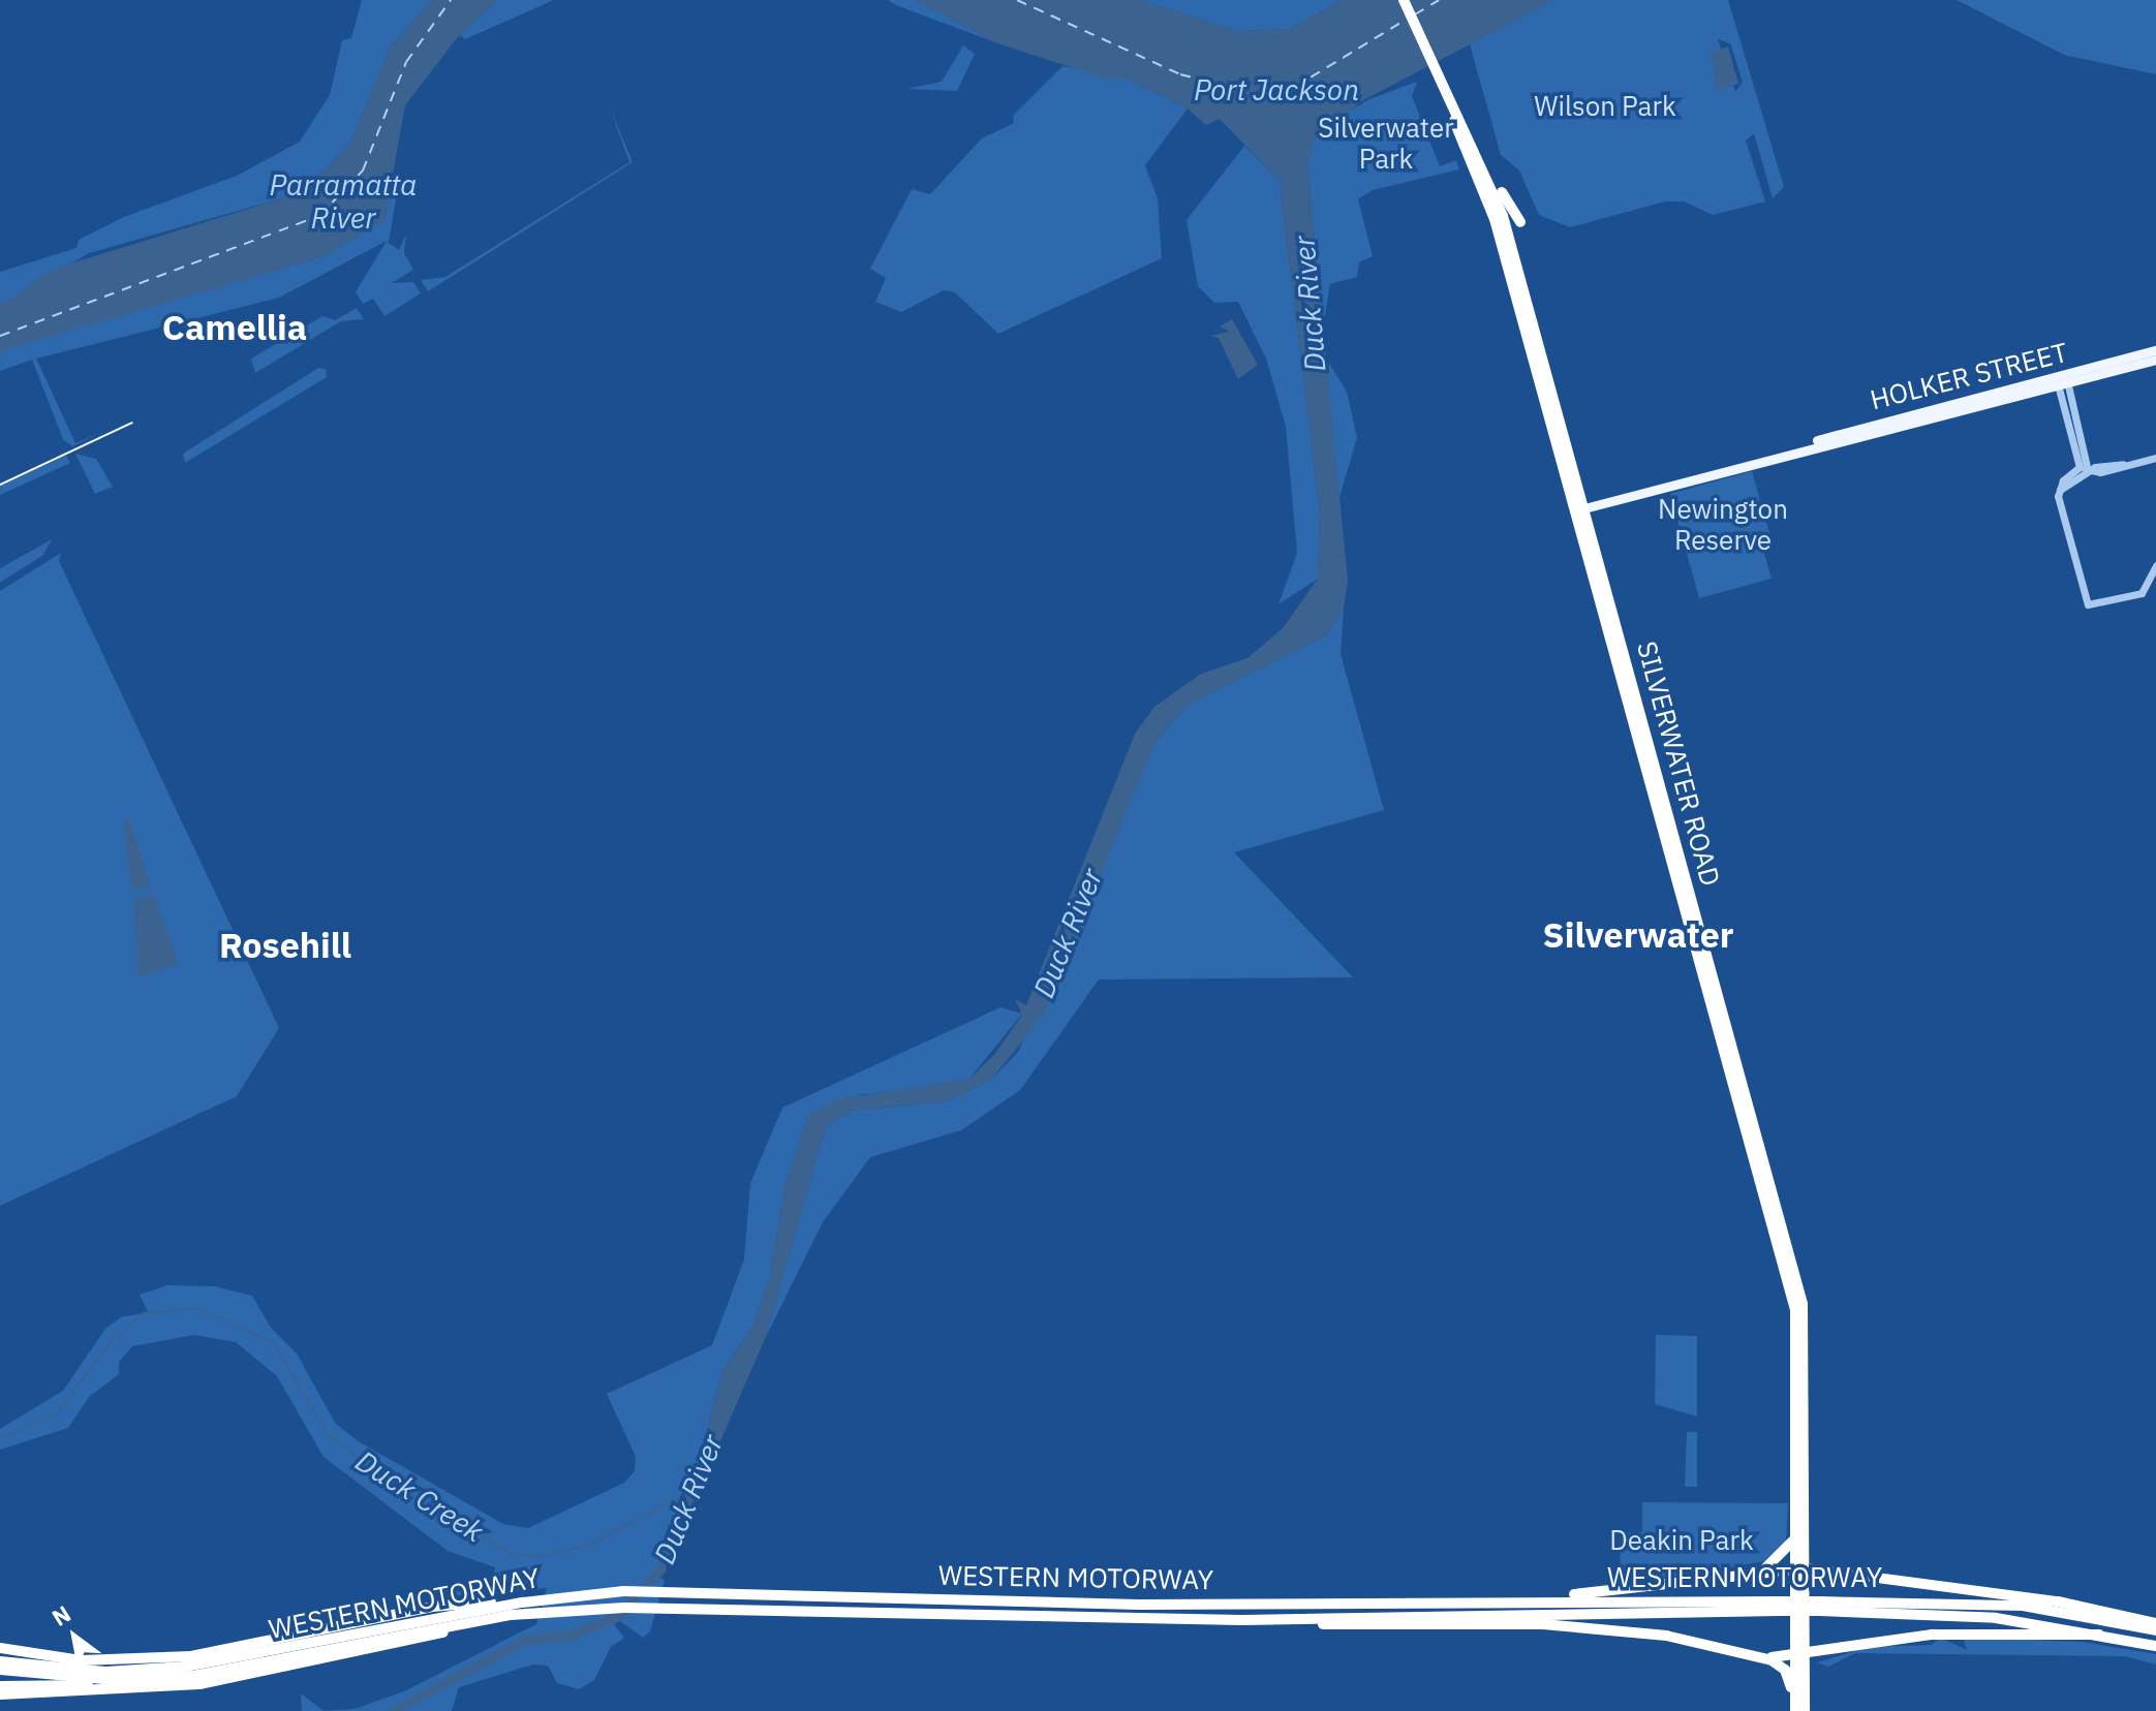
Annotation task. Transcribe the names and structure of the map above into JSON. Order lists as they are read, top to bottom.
{
  "streets": {
    "highway": ["SILVERWATER ROAD", "WESTERN MOTORWAY"],
    "main road": ["HOLKER STREET"]
  },
  "crossings": [
    ["HOLKER STREET", "SILVERWATER ROAD"]
  ],
  "districts": ["Camellia", "Silverwater", "Rosehill"],
  "water": [
    "Port Jackson",
    "Parramatta River",
    "Duck River",
    "Duck Creek"
  ],
  "parks": [
    "Wilson Park",
    "Silverwater Park",
    "Newington Reserve",
    "Deakin Park"
  ],
  "north": "top left"
}
